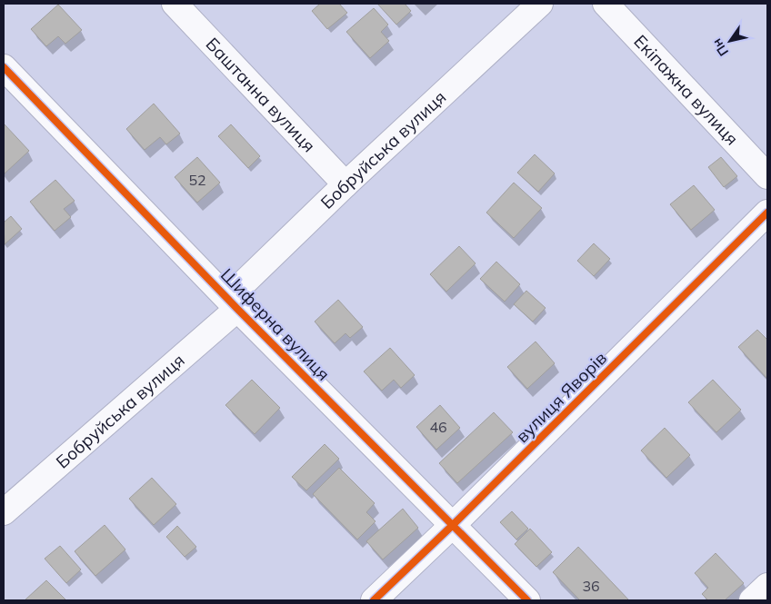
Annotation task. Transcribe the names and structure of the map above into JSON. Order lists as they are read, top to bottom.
{
  "streets": {
    "street": [
      "Екіпажна вулиця",
      "Баштанна вулиця",
      "Бобруйська вулиця",
      "Шиферна вулиця",
      "вулиця Яворів"
    ]
  },
  "crossings": [
    ["Баштанна вулиця", "Бобруйська вулиця"],
    ["Бобруйська вулиця", "Шиферна вулиця"],
    ["Шиферна вулиця", "вулиця Яворів"]
  ],
  "house_numbers": ["52", "46", "36"],
  "north": "bottom left"
}
